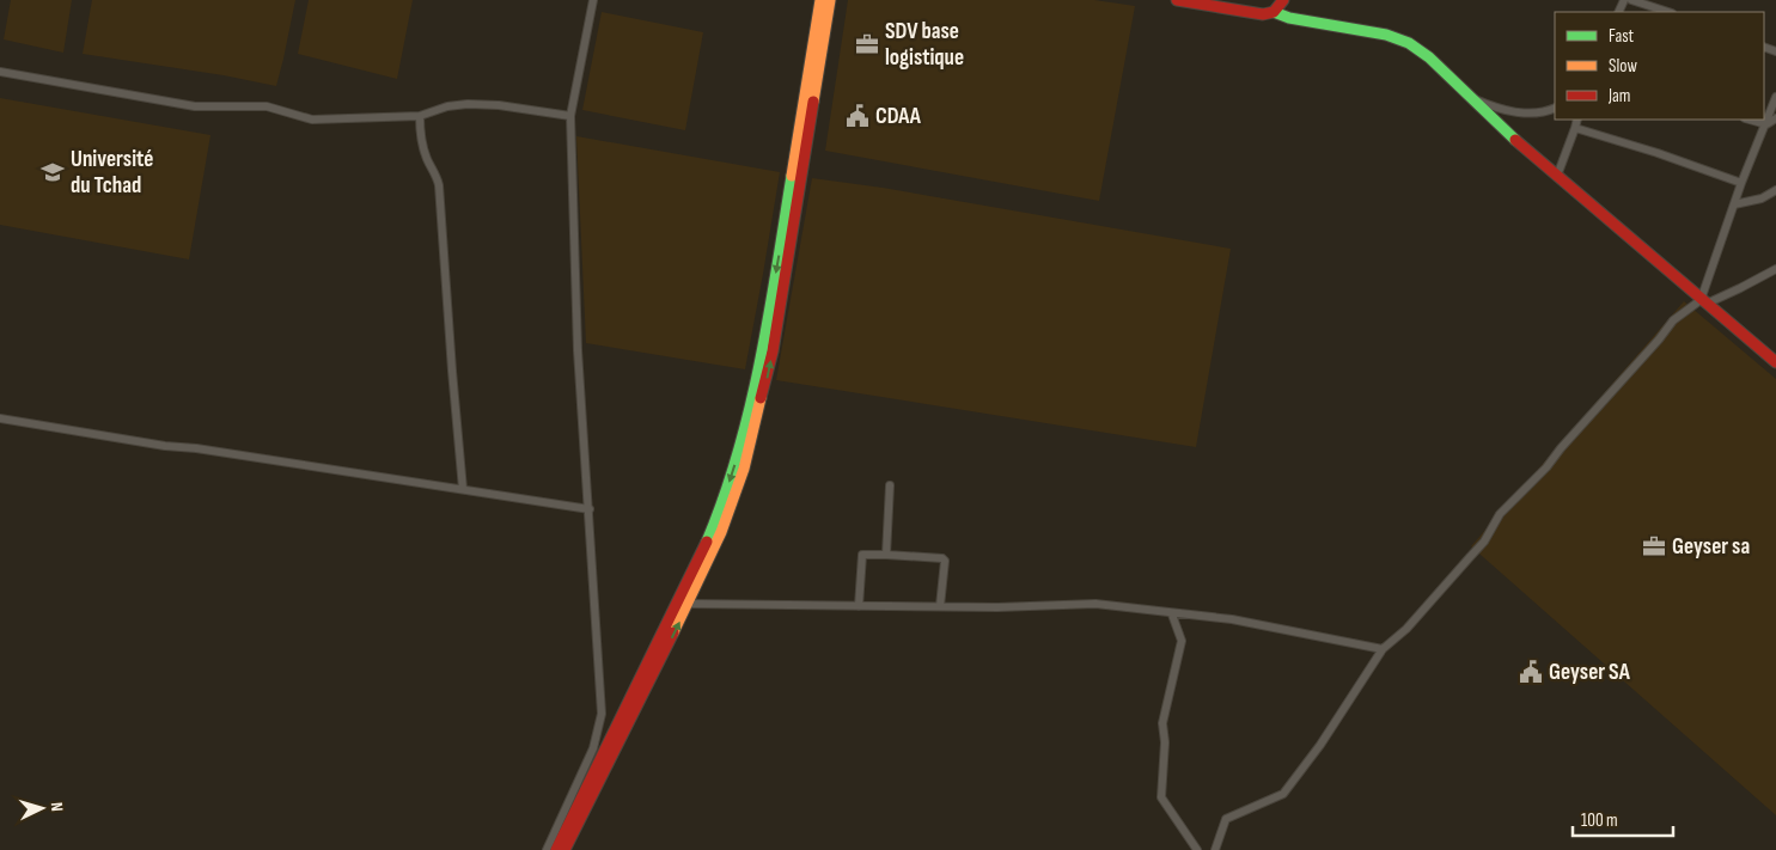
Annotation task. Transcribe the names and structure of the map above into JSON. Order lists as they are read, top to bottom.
{
  "places": {
    "office": ["SDV base logistique", "Geyser sa"],
    "public building": ["CDAA", "Geyser SA"],
    "school or university": ["Université du Tchad"]
  },
  "legend": ["Fast", "Slow", "Jam"],
  "scale_bar": "100 m",
  "north": "right"
}
